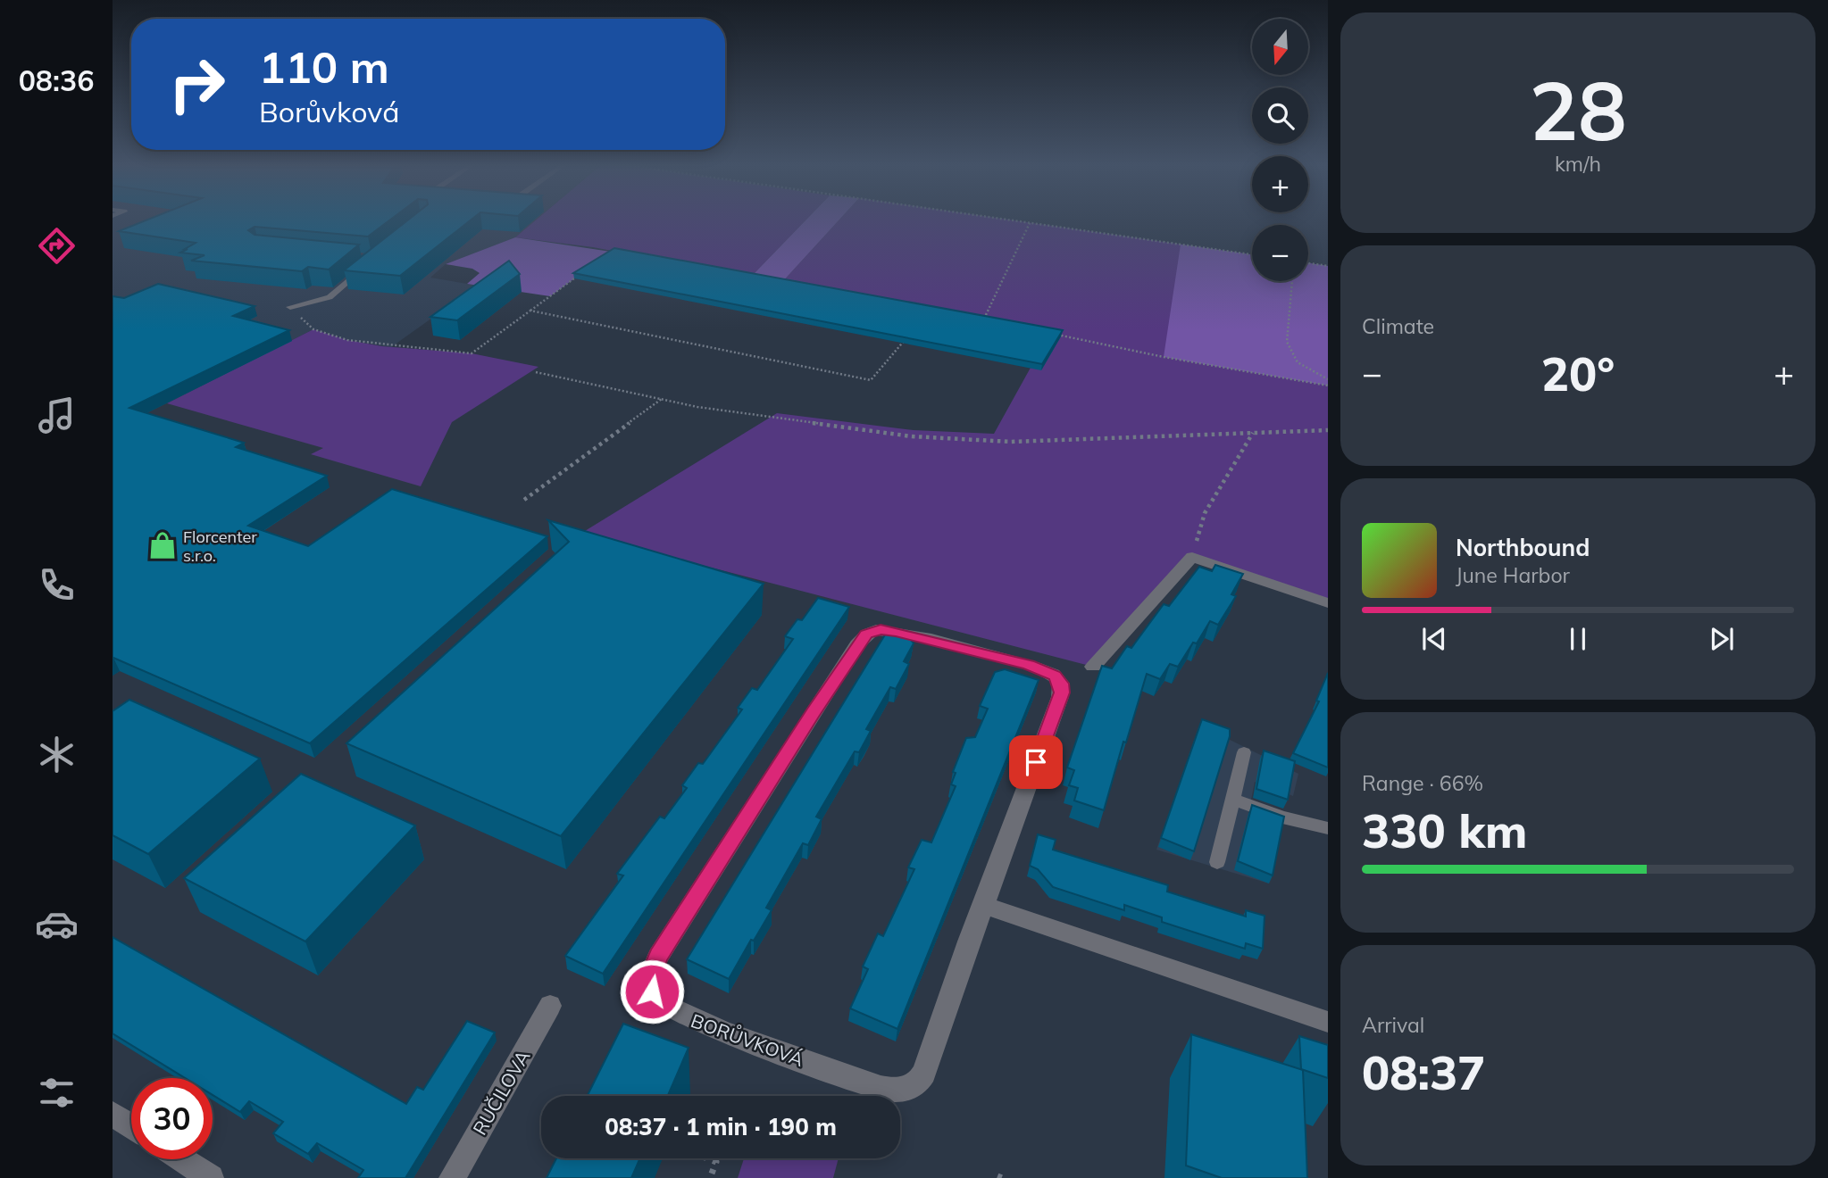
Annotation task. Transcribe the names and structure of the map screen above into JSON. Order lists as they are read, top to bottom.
{
  "streets": {
    "street": ["BORŮVKOVÁ", "RUČILOVA"]
  },
  "places": {
    "shop": ["Florcenter s.r.o."]
  },
  "north": "bottom",
  "page": {
    "tabs": "08:36",
    "tile": [
      ["28", "km/h"],
      "Climate",
      ["Range · 66%", "330 km"],
      ["Arrival", "08:37"]
    ],
    "map_buttons": ["+", "−"],
    "turn": ["110 m", "Borůvková"],
    "heat": ["−", "20°", "+"],
    "song": ["Northbound", "June Harbor"],
    "limit": "30",
    "trip": "08:37 · 1 min · 190 m"
  }
}
